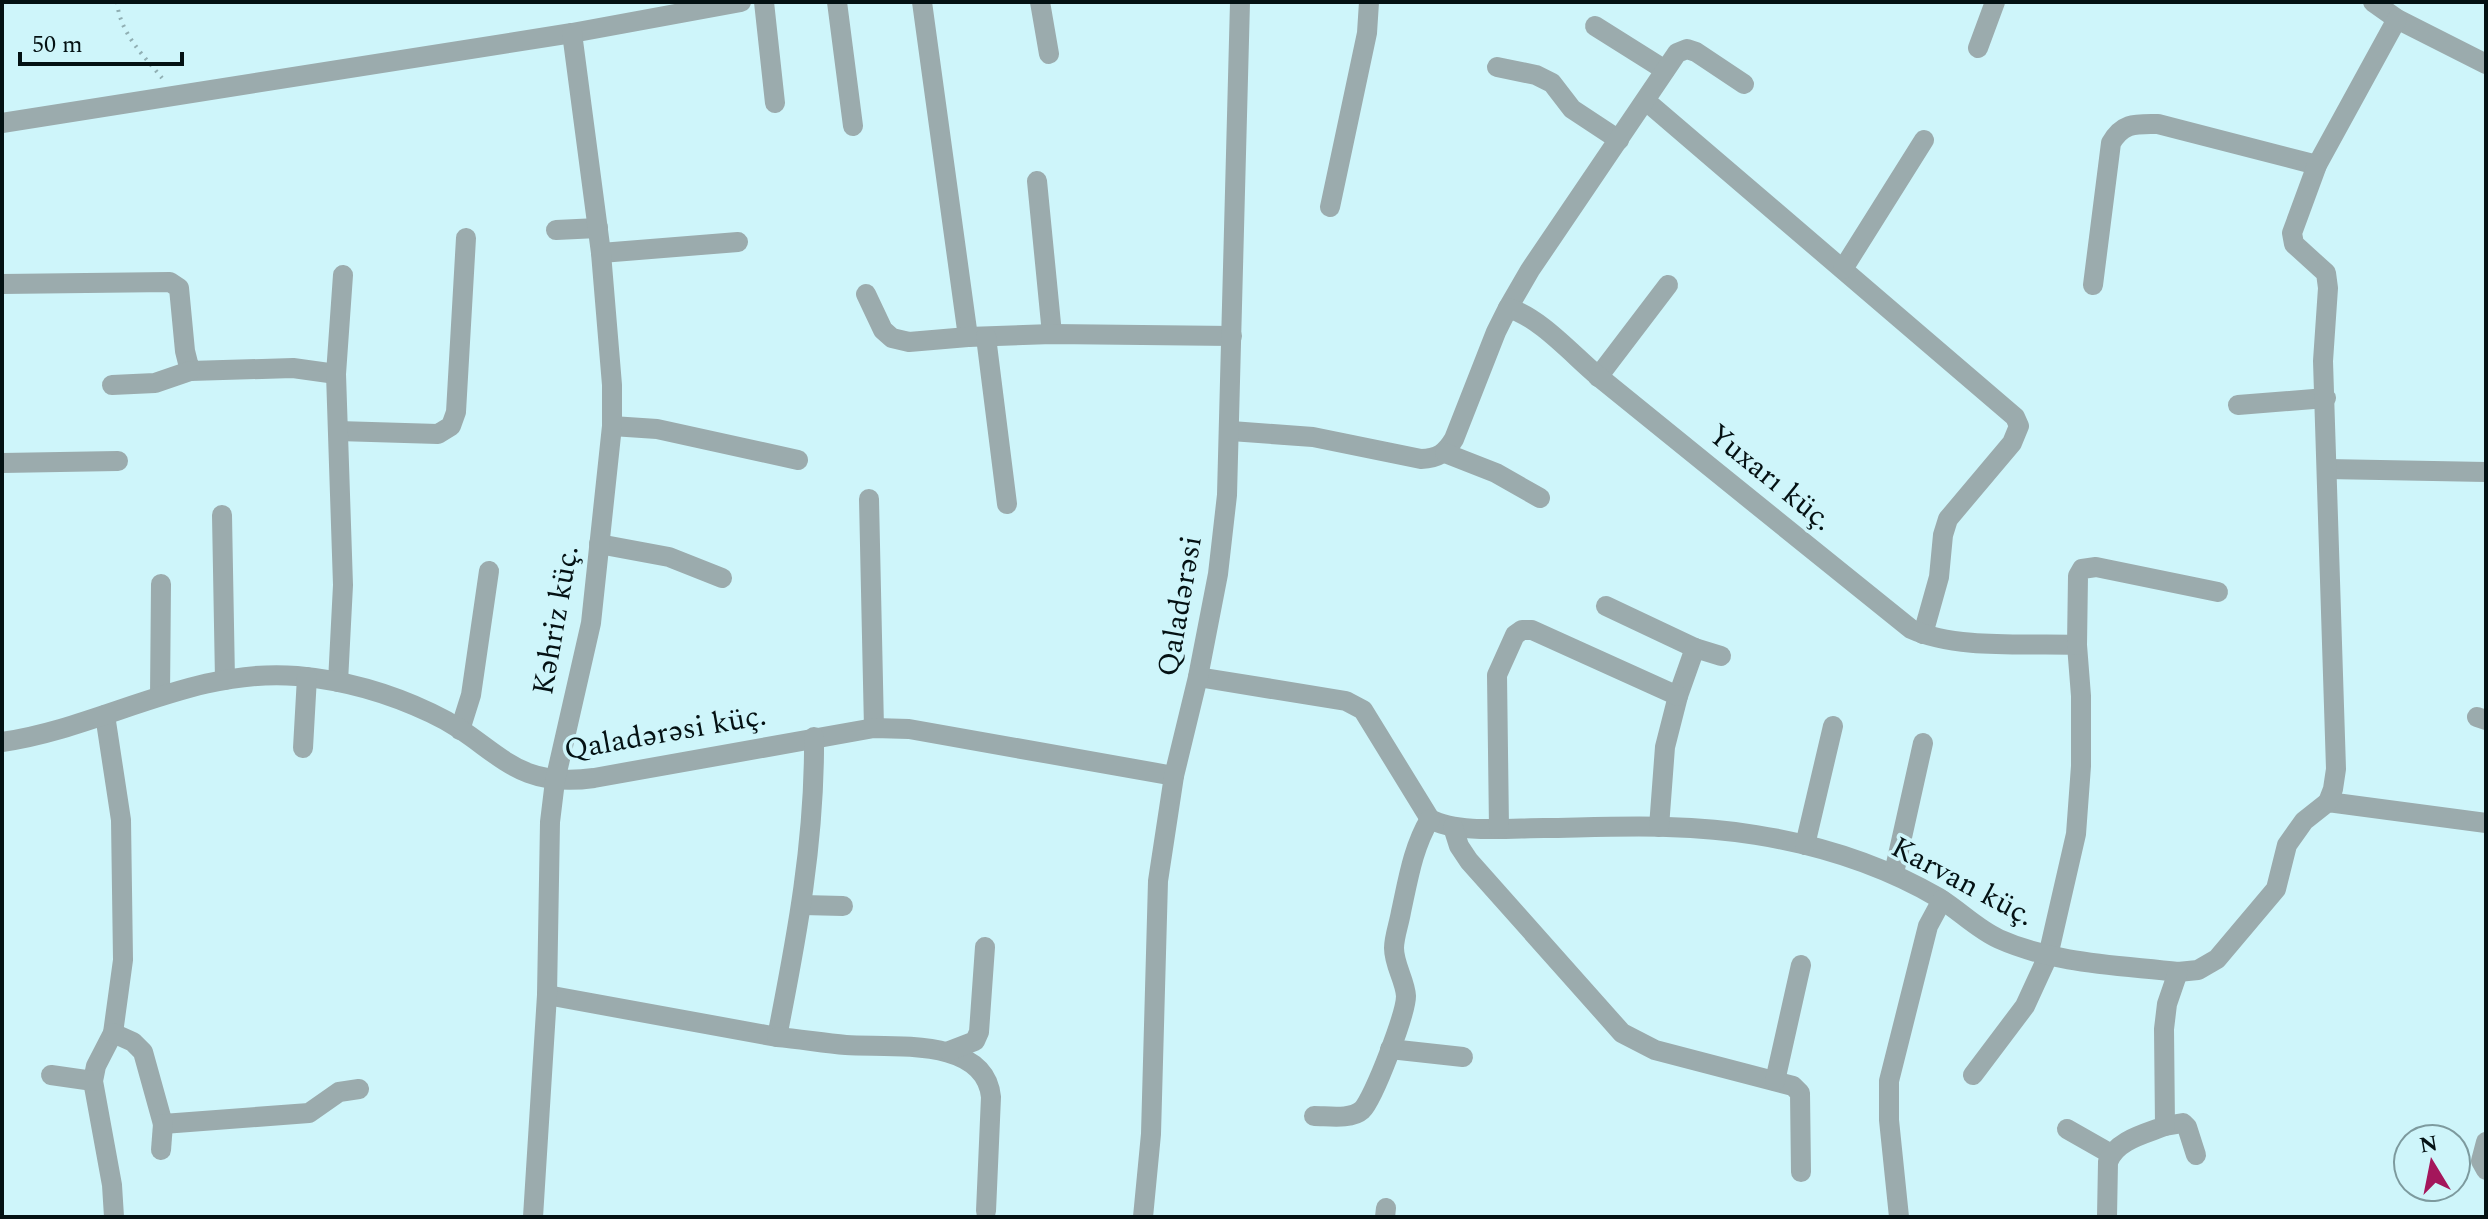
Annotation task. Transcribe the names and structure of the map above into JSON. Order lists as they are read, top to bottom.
{
  "streets": {
    "street": [
      "Yuxarı küç.",
      "Qaladərəsi",
      "Kəhriz küç.",
      "Qaladərəsi küç.",
      "Karvan küç."
    ]
  },
  "crossings": [
    ["Qaladərəsi", "Qaladərəsi küç."],
    ["Kəhriz küç.", "Qaladərəsi küç."]
  ],
  "scale_bar": "50 m",
  "north": "top"
}
